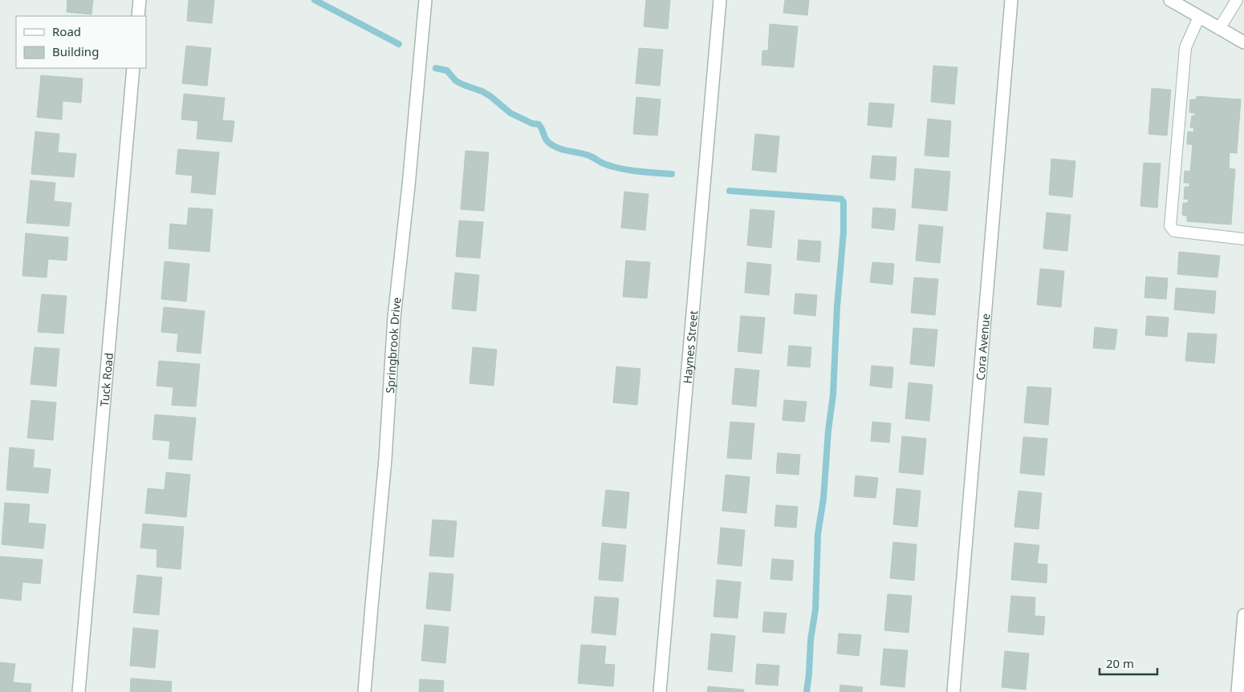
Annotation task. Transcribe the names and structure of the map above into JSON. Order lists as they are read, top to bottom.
{
  "streets": {
    "street": [
      "Springbrook Drive",
      "Haynes Street",
      "Cora Avenue",
      "Tuck Road"
    ]
  },
  "legend": ["Road", "Building"],
  "scale_bar": "20 m"
}
